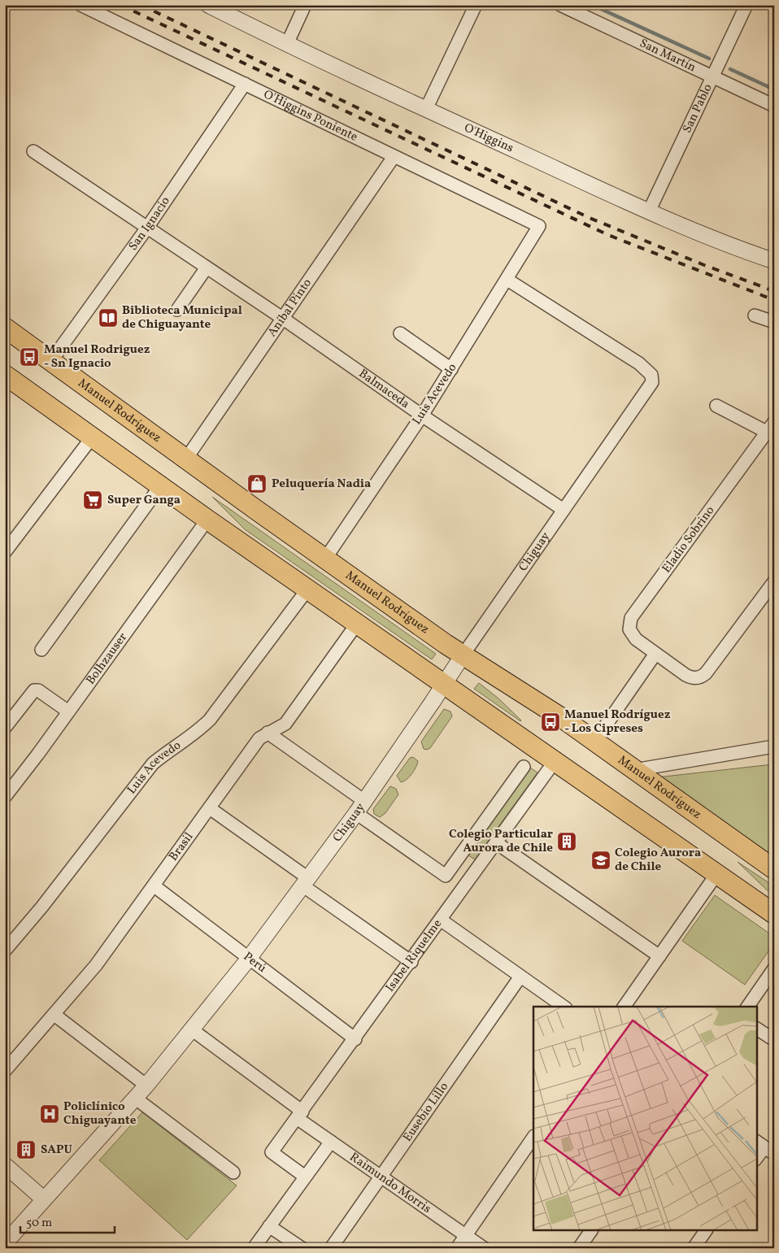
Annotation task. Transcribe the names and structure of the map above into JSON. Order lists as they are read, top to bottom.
{
  "streets": {
    "main road": ["Manuel Rodríguez"],
    "street": [
      "San Martín",
      "San Pablo",
      "O'Higgins Poniente",
      "O'Higgins",
      "San Ignacio",
      "Aníbal Pinto",
      "Balmaceda",
      "Luis Acevedo",
      "Eladio Sobrino",
      "Chiguay",
      "Bolhzauser",
      "Brasil",
      "Isabel Riquelme",
      "Perú",
      "Eusebio Lillo",
      "Raimundo Morris"
    ]
  },
  "crossings": [
    ["San Martín", "San Pablo"],
    ["San Pablo", "O'Higgins"],
    ["O'Higgins Poniente", "San Ignacio"],
    ["O'Higgins Poniente", "Aníbal Pinto"],
    ["O'Higgins Poniente", "Luis Acevedo"],
    ["San Ignacio", "Balmaceda"],
    ["San Ignacio", "Manuel Rodríguez"],
    ["Aníbal Pinto", "Balmaceda"],
    ["Aníbal Pinto", "Manuel Rodríguez"],
    ["Balmaceda", "Luis Acevedo"],
    ["Balmaceda", "Chiguay"],
    ["Luis Acevedo", "Manuel Rodríguez"],
    ["Luis Acevedo", "Chiguay"],
    ["Manuel Rodríguez", "Chiguay"],
    ["Chiguay", "Perú"],
    ["Chiguay", "Raimundo Morris"],
    ["Brasil", "Perú"],
    ["Isabel Riquelme", "Perú"],
    ["Isabel Riquelme", "Raimundo Morris"],
    ["Eusebio Lillo", "Raimundo Morris"]
  ],
  "places": {
    "library": ["Biblioteca Municipal de Chiguayante"],
    "bus stop": ["Manuel Rodriguez - Sn Ignacio", "Manuel Rodríguez - Los Cipreses"],
    "shop": ["Peluquería Nadia"],
    "supermarket": ["Super Ganga"],
    "building": ["Colegio Particular Aurora de Chile", "SAPU"],
    "school or university": ["Colegio Aurora de Chile"],
    "hospital": ["Policlínico Chiguayante"]
  },
  "scale_bar": "50 m"
}
